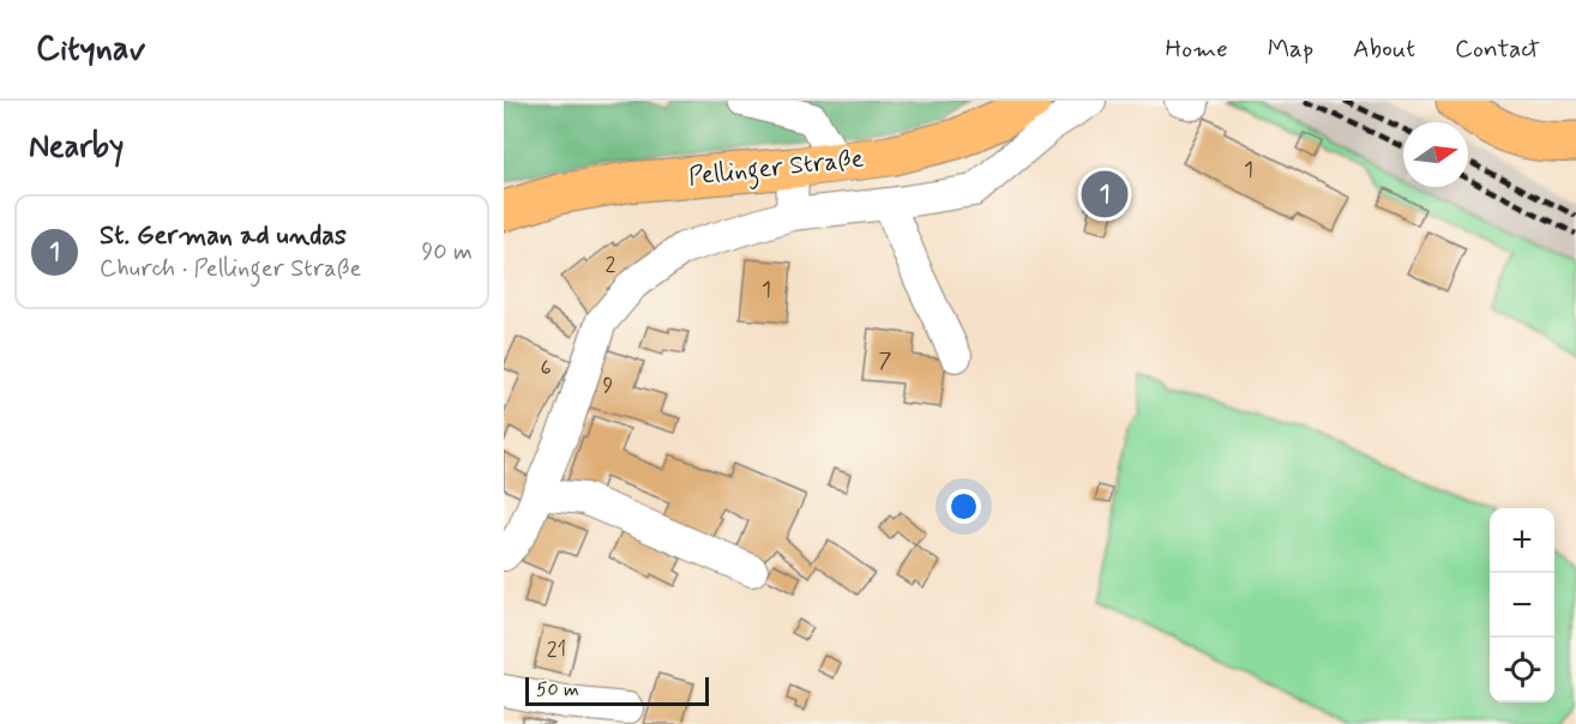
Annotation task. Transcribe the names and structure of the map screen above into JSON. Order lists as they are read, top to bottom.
{
  "streets": {
    "main road": ["Pellinger Straße"]
  },
  "house_numbers": [
    "1",
    "2",
    "1",
    "7",
    "6",
    "9",
    "21"
  ],
  "scale_bar": "50 m",
  "north": "right",
  "page": {
    "header": "Citynav",
    "nav": [
      "Home",
      "Map",
      "About",
      "Contact"
    ],
    "heading": "Nearby",
    "pins": "1",
    "list": [
      {
        "mark": "1",
        "name": "St. German ad undas",
        "note": "Church · Pellinger Straße",
        "value": "90 m"
      }
    ],
    "map_buttons": ["+", "−"],
    "scale": "50 m"
  }
}
